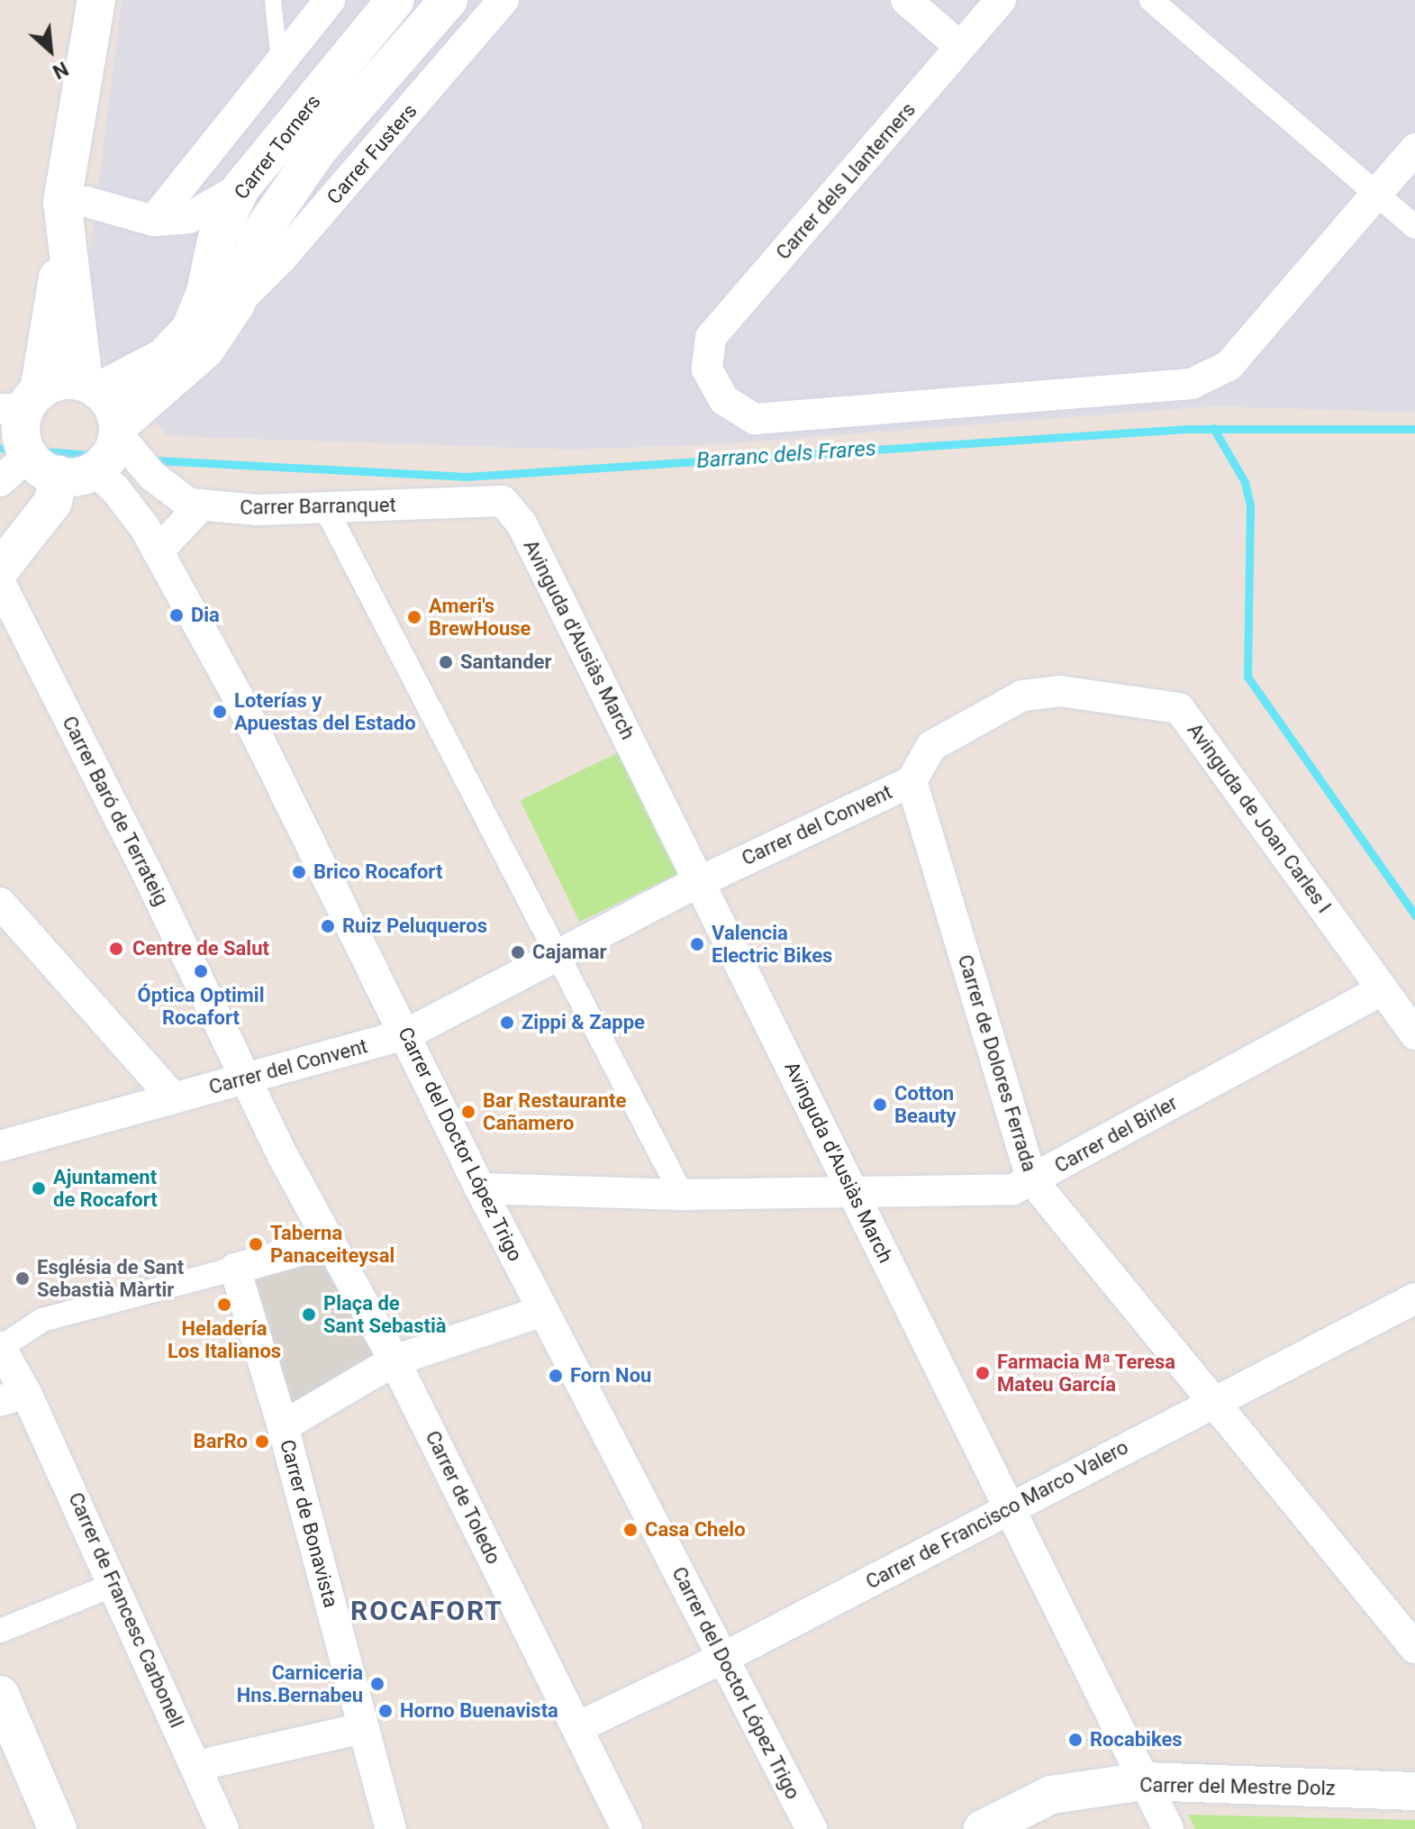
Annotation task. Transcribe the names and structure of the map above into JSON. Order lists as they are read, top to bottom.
{
  "streets": {
    "street": [
      "Carrer Torners",
      "Carrer Fusters",
      "Carrer dels Llanterners",
      "Carrer Barranquet",
      "Avinguda d'Ausiàs March",
      "Carrer Baró de Terrateig",
      "Avinguda de Joan Carles I",
      "Carrer del Convent",
      "Carrer de Dolores Ferrada",
      "Carrer del Birler",
      "Carrer del Doctor López Trigo",
      "Carrer de Toledo",
      "Carrer de Francisco Marco Valero",
      "Carrer de Bonavista",
      "Carrer de Francesc Carbonell",
      "Carrer del Mestre Dolz"
    ]
  },
  "crossings": [
    ["Carrer Torners", "Carrer Fusters"],
    ["Carrer Torners", "Carrer Barranquet"],
    ["Carrer Torners", "Carrer del Doctor López Trigo"],
    ["Carrer Fusters", "Carrer Barranquet"],
    ["Carrer Fusters", "Carrer del Doctor López Trigo"],
    ["Carrer Barranquet", "Avinguda d'Ausiàs March"],
    ["Carrer Barranquet", "Carrer del Doctor López Trigo"],
    ["Avinguda d'Ausiàs March", "Carrer del Convent"],
    ["Avinguda d'Ausiàs March", "Carrer del Birler"],
    ["Avinguda d'Ausiàs March", "Carrer de Francisco Marco Valero"],
    ["Avinguda d'Ausiàs March", "Carrer del Mestre Dolz"],
    ["Carrer Baró de Terrateig", "Carrer del Convent"],
    ["Avinguda de Joan Carles I", "Carrer del Convent"],
    ["Avinguda de Joan Carles I", "Carrer de Dolores Ferrada"],
    ["Avinguda de Joan Carles I", "Carrer del Birler"],
    ["Carrer del Convent", "Carrer de Dolores Ferrada"],
    ["Carrer del Convent", "Carrer del Doctor López Trigo"],
    ["Carrer de Dolores Ferrada", "Carrer del Birler"],
    ["Carrer de Dolores Ferrada", "Carrer de Francisco Marco Valero"],
    ["Carrer del Birler", "Carrer del Doctor López Trigo"],
    ["Carrer del Doctor López Trigo", "Carrer de Francisco Marco Valero"],
    ["Carrer de Toledo", "Carrer de Francisco Marco Valero"]
  ],
  "districts": ["ROCAFORT"],
  "water": ["Barranc dels Frares"],
  "places": [
    "Dia",
    "Ameri's BrewHouse",
    "Santander",
    "Loterías y Apuestas del Estado",
    "Brico Rocafort",
    "Ruiz Peluqueros",
    "Valencia Electric Bikes",
    "Centre de Salut",
    "Cajamar",
    "Óptica Optimil Rocafort",
    "Zippi & Zappe",
    "Cotton Beauty",
    "Bar Restaurante Cañamero",
    "Ajuntament de Rocafort",
    "Taberna Panaceiteysal",
    "Església de Sant Sebastià Màrtir",
    "Heladería Los Italianos",
    "Plaça de Sant Sebastià",
    "Farmacia Mª Teresa Mateu García",
    "Forn Nou",
    "BarRo",
    "Casa Chelo",
    "Carniceria Hns.Bernabeu",
    "Horno Buenavista",
    "Rocabikes"
  ],
  "north": "bottom right"
}
